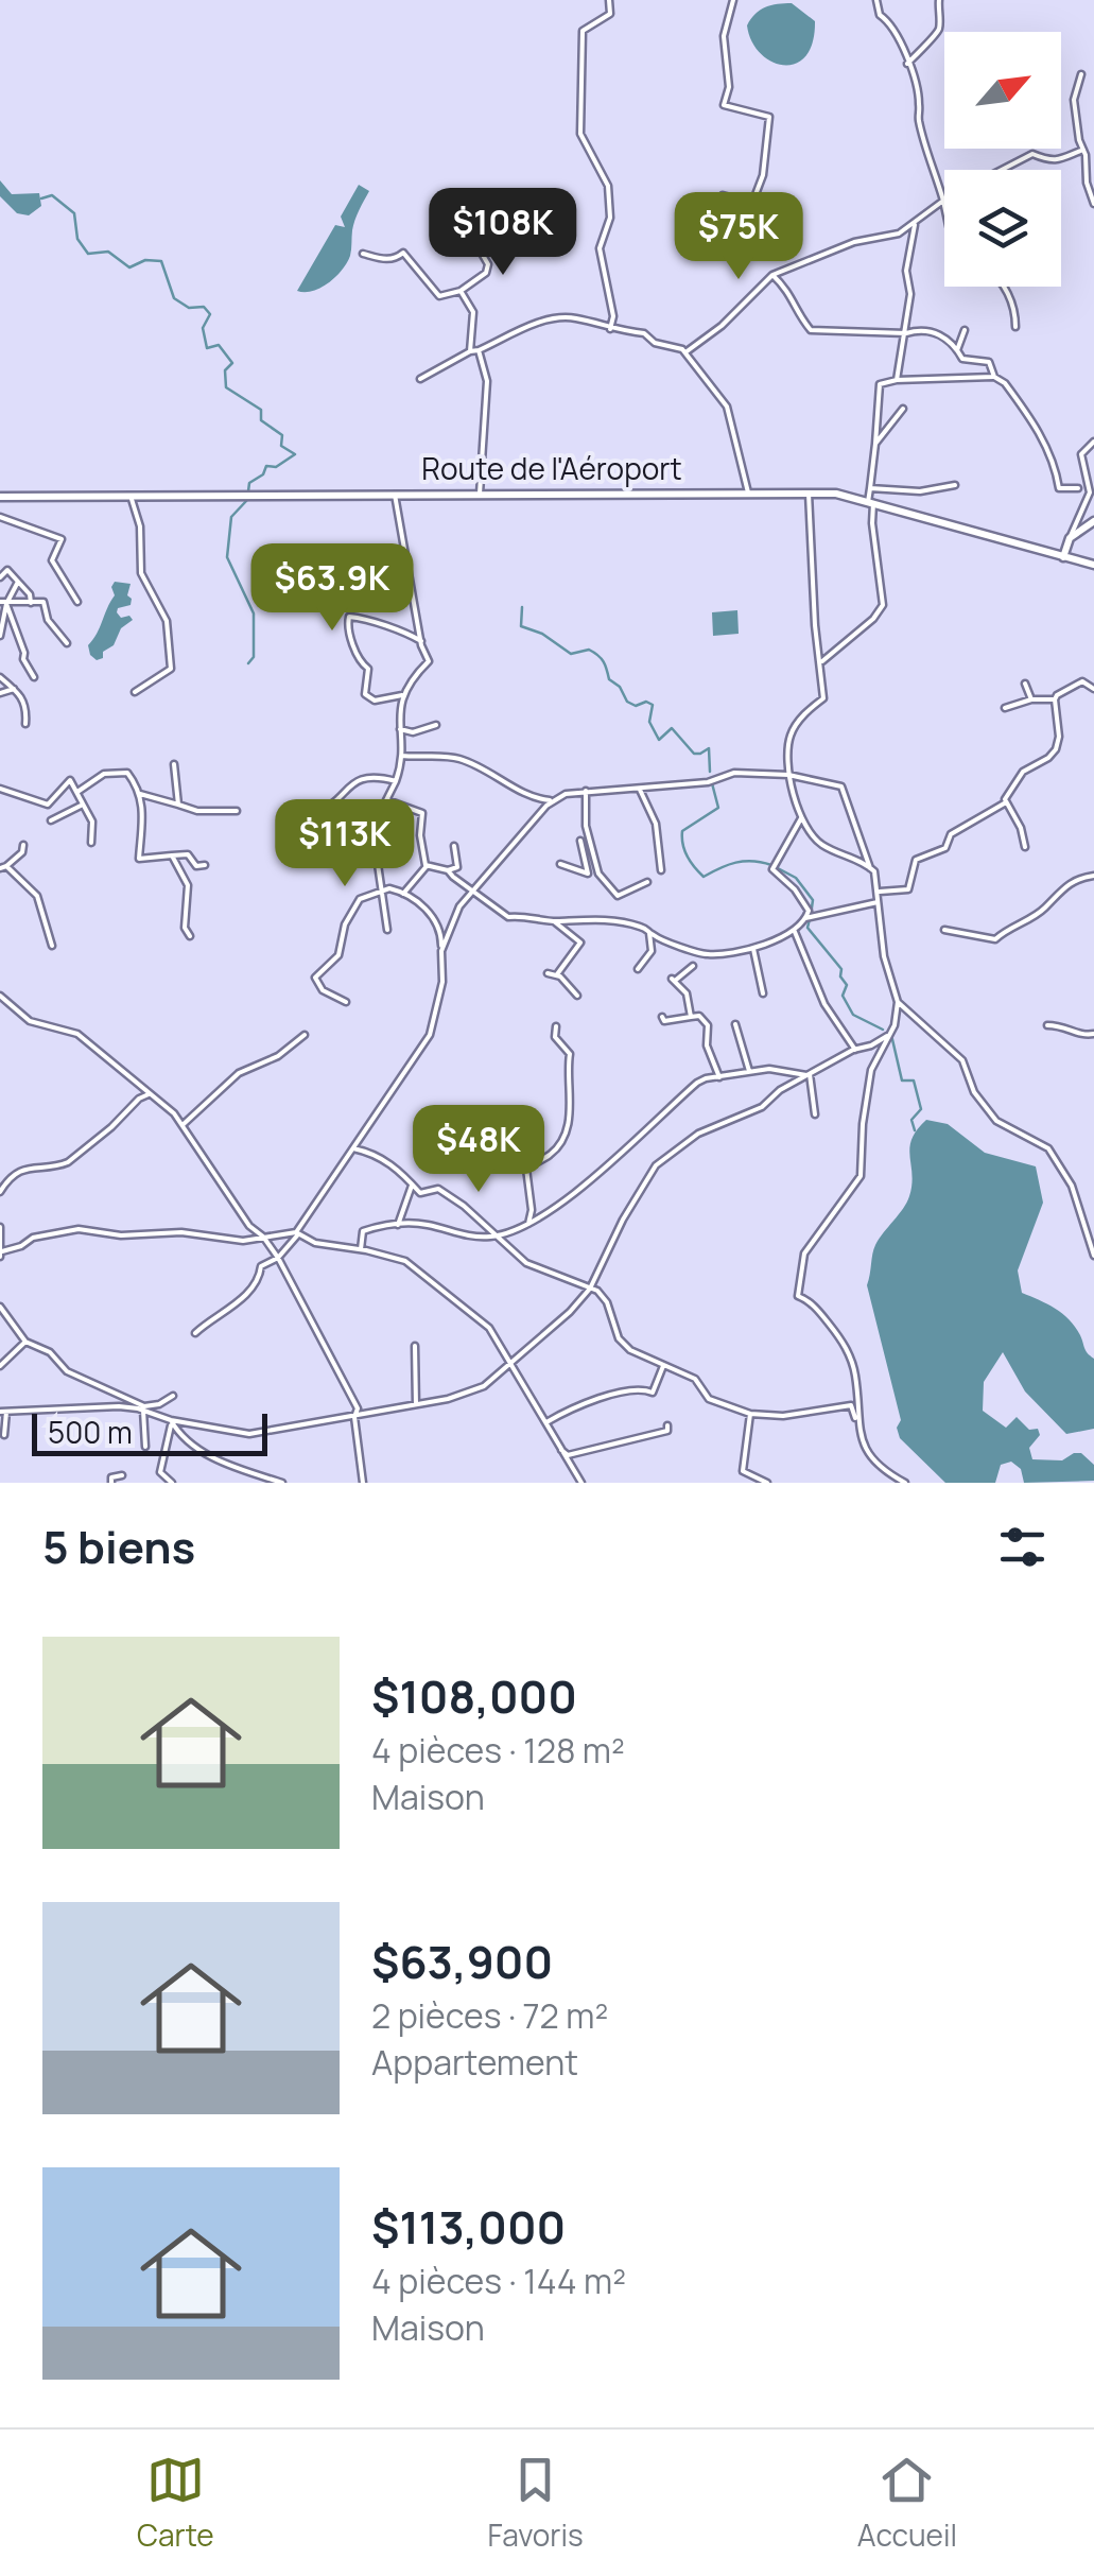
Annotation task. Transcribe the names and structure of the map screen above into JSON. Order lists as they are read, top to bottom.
{
  "streets": {
    "main road": ["Route de l'Aéroport"]
  },
  "scale_bar": "500 m",
  "north": "top right",
  "page": {
    "price": [
      "$108K",
      "$75K",
      "$63.9K",
      "$113K",
      "$48K"
    ],
    "scale": "500 m",
    "heading": "5 biens",
    "list": [
      {
        "name": "$108,000",
        "note": "4 pièces · 128 m² · Maison"
      },
      {
        "name": "$63,900",
        "note": "2 pièces · 72 m² · Appartement"
      },
      {
        "name": "$113,000",
        "note": "4 pièces · 144 m² · Maison"
      }
    ],
    "tabs": ["Carte", "Favoris", "Accueil"]
  }
}
